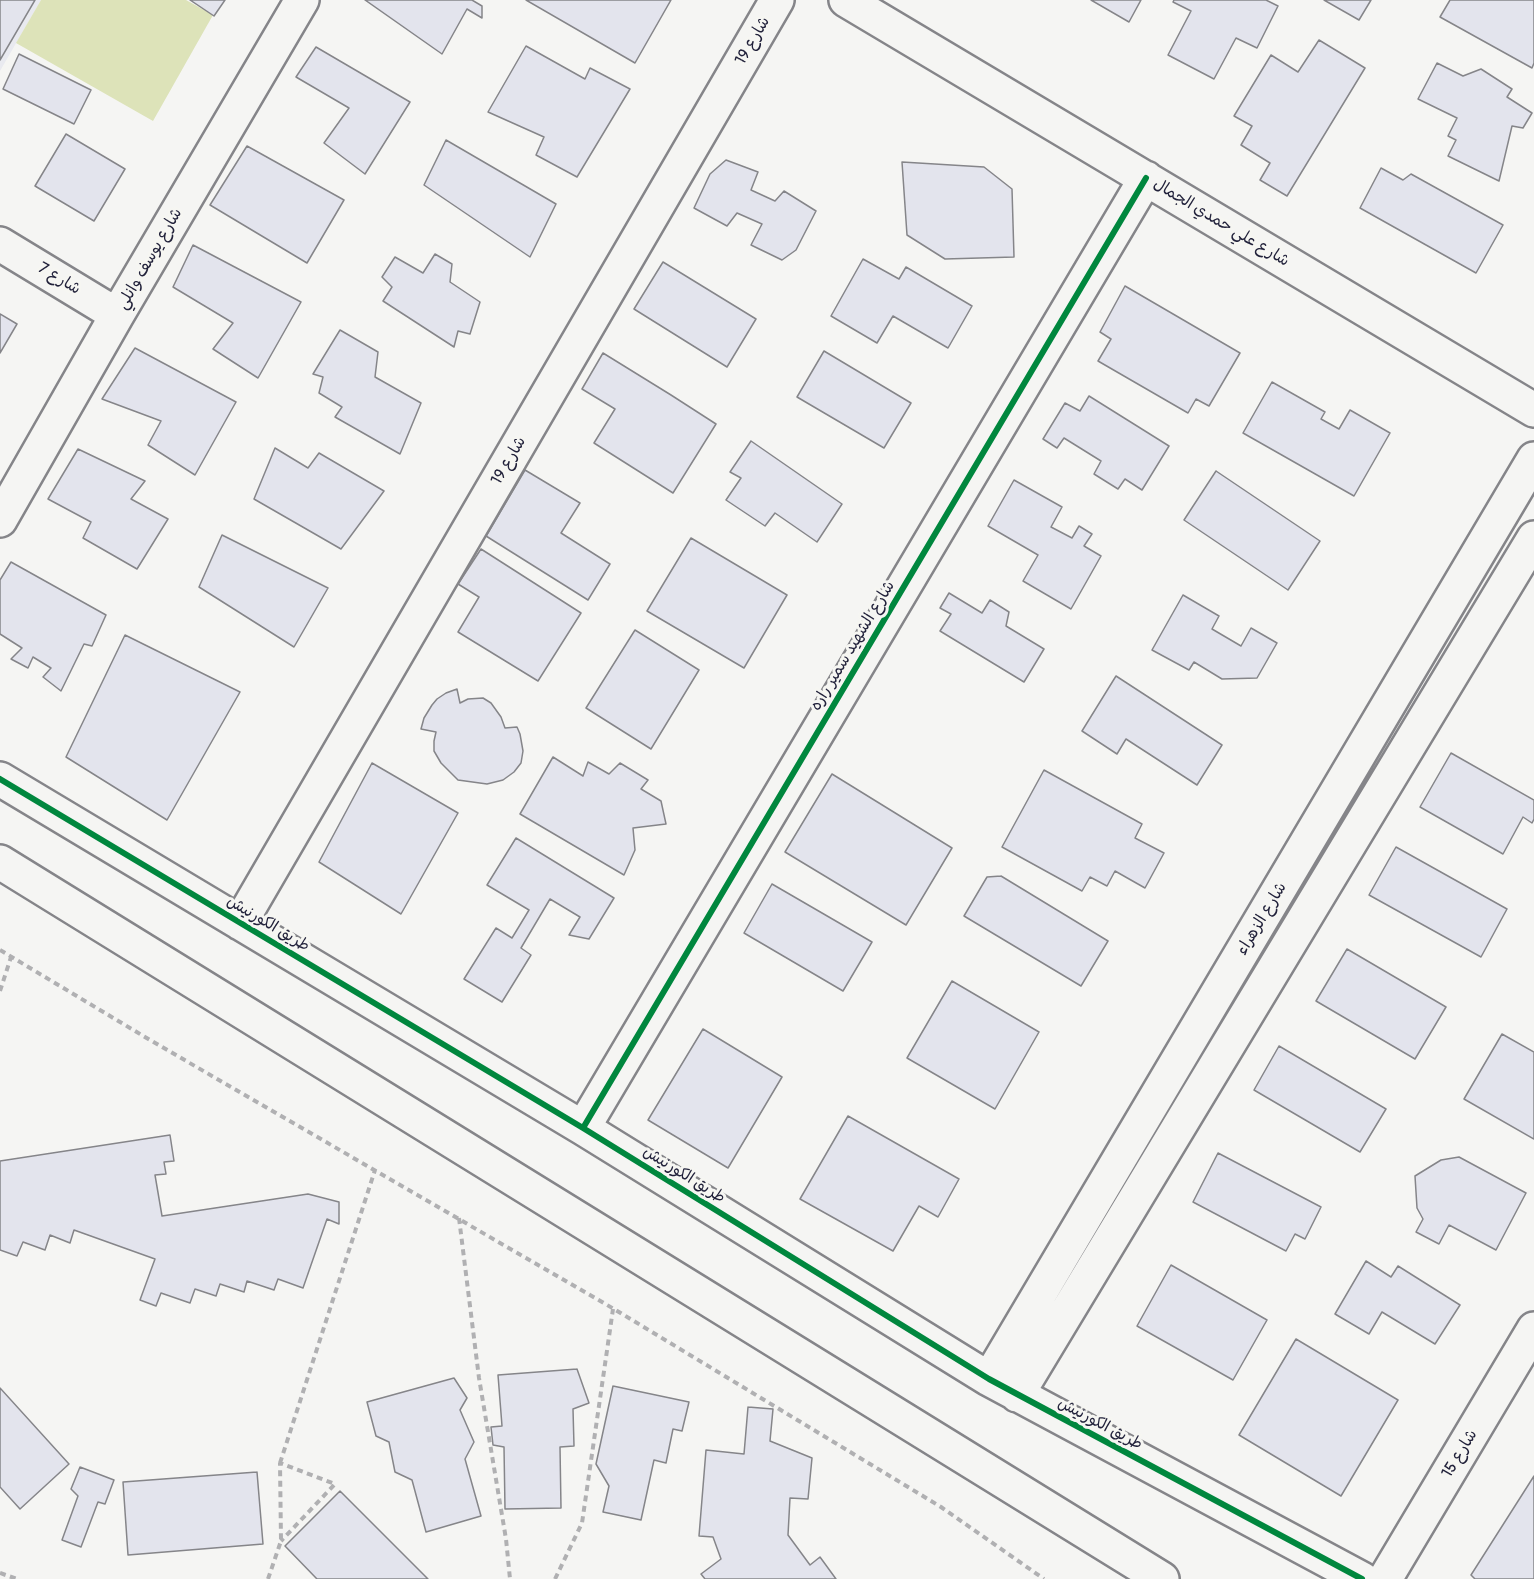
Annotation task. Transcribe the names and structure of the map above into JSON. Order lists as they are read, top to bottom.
{
  "streets": {
    "street": [
      "شارع 19",
      "شارع علي حمدي الجمال",
      "شارع يوسف وانلي",
      "شارع 7",
      "شارع الشهيد سمير راره",
      "شارع الزهراء",
      "طريق الكورنيش",
      "شارع 15"
    ]
  },
  "crossings": [
    ["شارع 19", "طريق الكورنيش"],
    ["شارع علي حمدي الجمال", "شارع الشهيد سمير راره"],
    ["شارع يوسف وانلي", "شارع 7"],
    ["شارع الشهيد سمير راره", "طريق الكورنيش"],
    ["شارع الزهراء", "طريق الكورنيش"]
  ]
}
